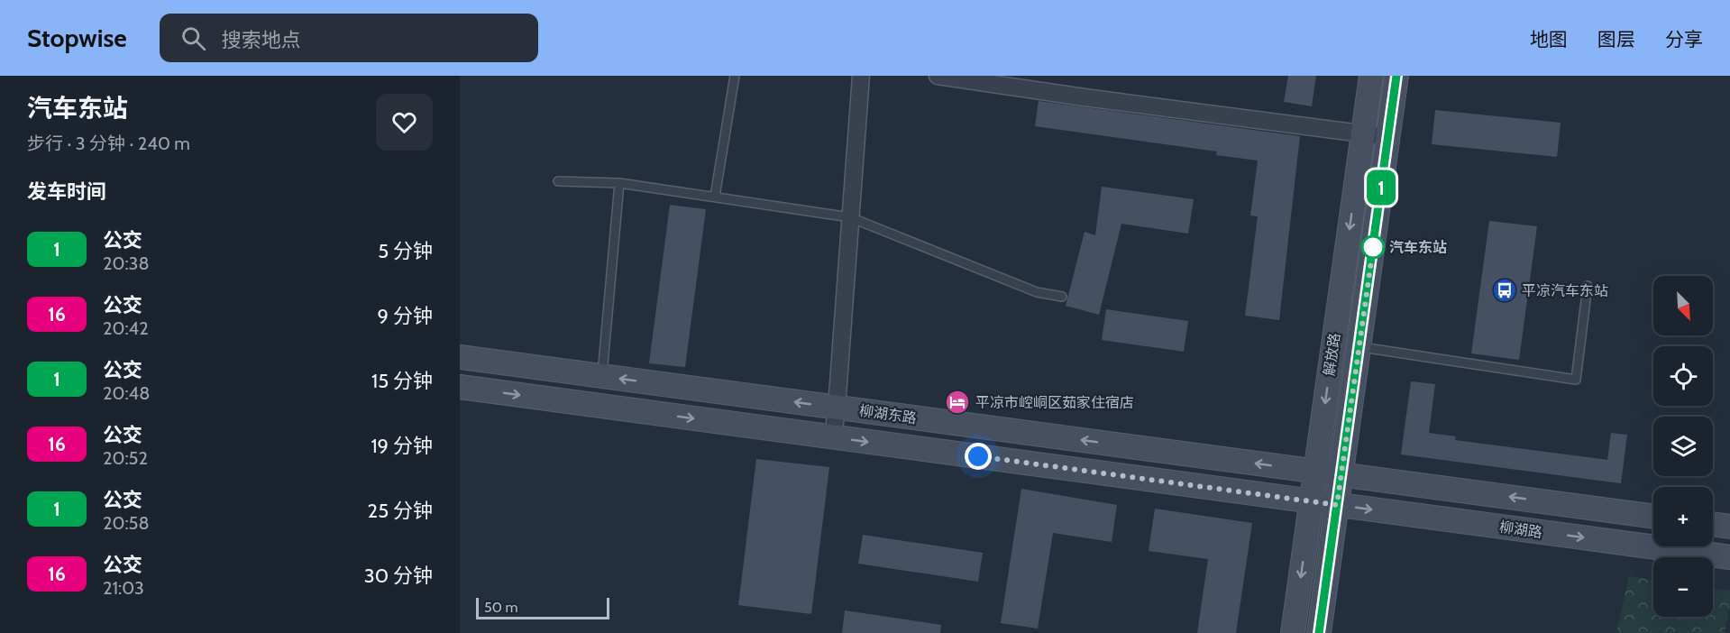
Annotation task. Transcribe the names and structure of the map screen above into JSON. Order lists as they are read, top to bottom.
{
  "streets": {
    "main road": ["解放路", "柳湖东路", "柳湖路"]
  },
  "crossings": [
    ["解放路", "柳湖东路"],
    ["解放路", "柳湖路"],
    ["柳湖东路", "柳湖路"]
  ],
  "places": {
    "other": ["汽车东站"],
    "bus stop": ["平凉汽车东站"],
    "hotel": ["平凉市崆峒区茹家住宿店"]
  },
  "lines": ["bus line 1"],
  "scale_bar": "50 m",
  "north": "bottom right",
  "page": {
    "header": "Stopwise",
    "search": "搜索地点",
    "nav": ["地图", "图层", "分享"],
    "heading": [
      ["汽车东站", "步行 · 3 分钟 · 240 m"],
      "发车时间"
    ],
    "on_map": "1",
    "list": [
      {
        "mark": "1",
        "name": "公交",
        "note": "20:38",
        "value": "5 分钟"
      },
      {
        "mark": "16",
        "name": "公交",
        "note": "20:42",
        "value": "9 分钟"
      },
      {
        "mark": "1",
        "name": "公交",
        "note": "20:48",
        "value": "15 分钟"
      },
      {
        "mark": "16",
        "name": "公交",
        "note": "20:52",
        "value": "19 分钟"
      },
      {
        "mark": "1",
        "name": "公交",
        "note": "20:58",
        "value": "25 分钟"
      },
      {
        "mark": "16",
        "name": "公交",
        "note": "21:03",
        "value": "30 分钟"
      }
    ],
    "map_buttons": ["+", "−"],
    "scale": "50 m"
  }
}
